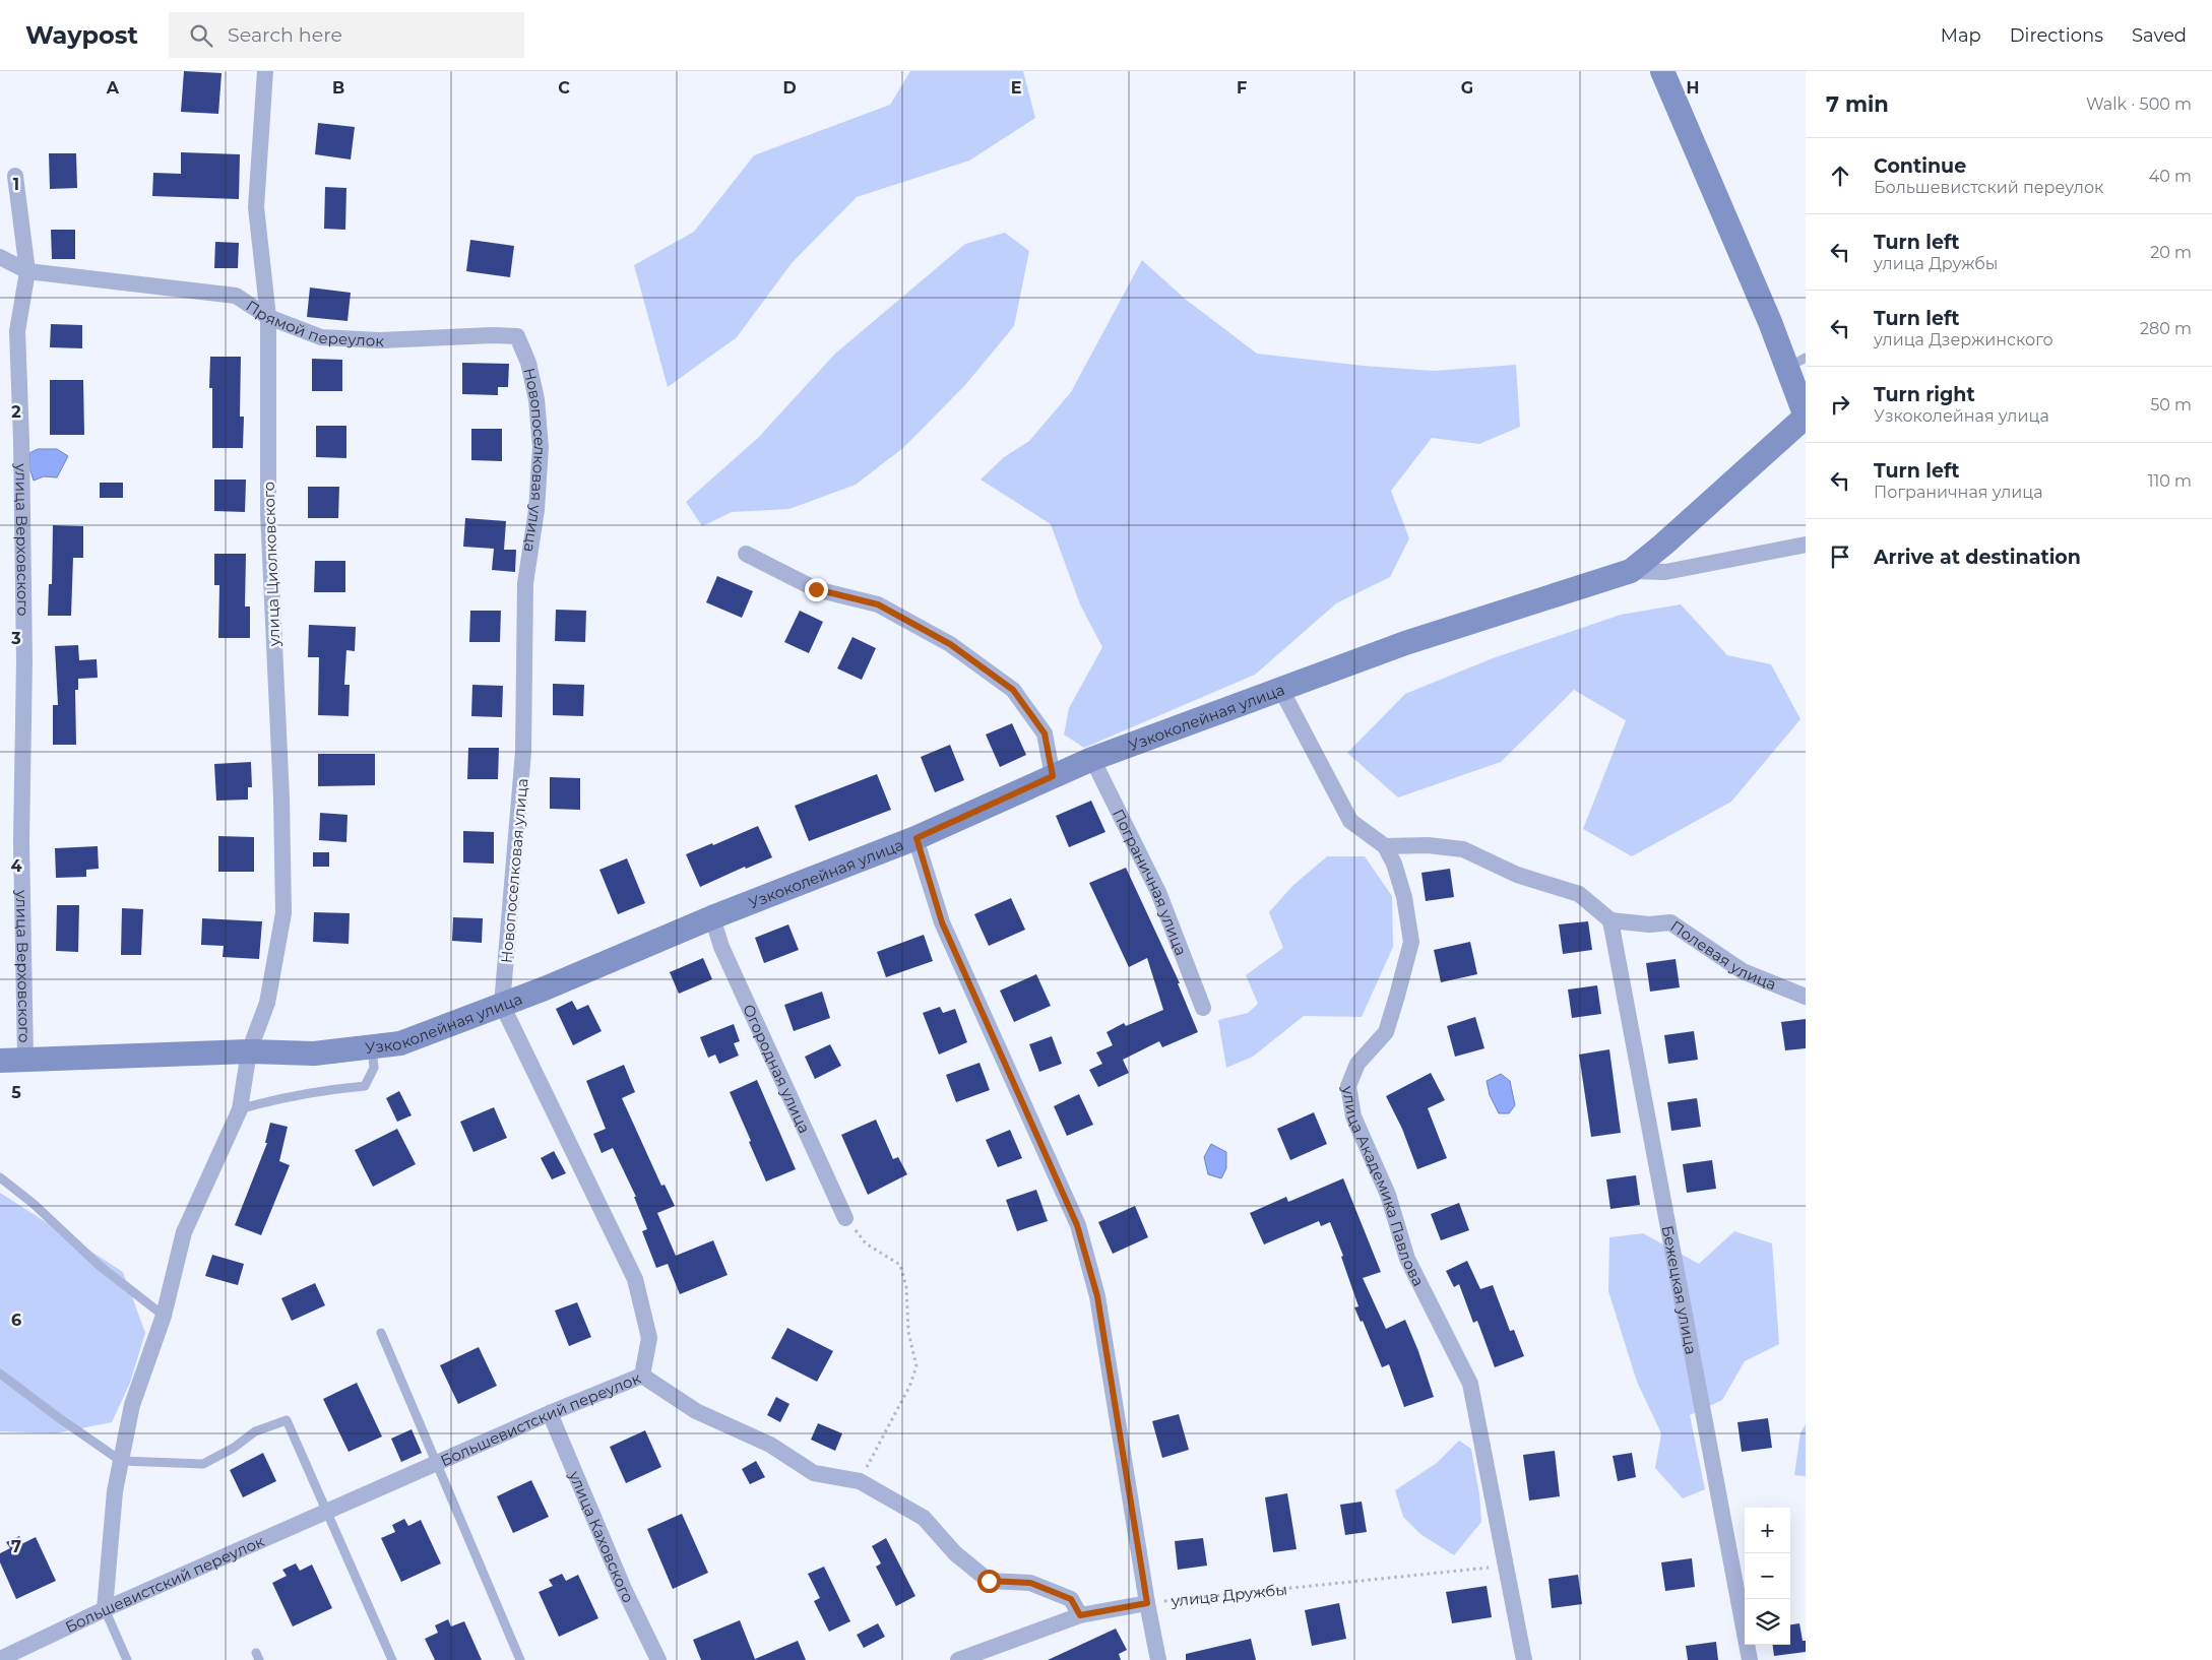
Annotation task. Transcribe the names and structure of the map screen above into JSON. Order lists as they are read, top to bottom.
{
  "streets": {
    "street": [
      "Прямой переулок",
      "Новопоселковая улица",
      "улица Верховского",
      "улица Циолковского",
      "Узкоколейная улица",
      "Пограничная улица",
      "Полевая улица",
      "Огородная улица",
      "улица Академика Павлова",
      "Бежецкая улица",
      "Большевистский переулок",
      "улица Каховского"
    ],
    "path": ["улица Дружбы"]
  },
  "crossings": [
    ["Прямой переулок", "Новопоселковая улица"],
    ["Прямой переулок", "улица Верховского"],
    ["Прямой переулок", "улица Циолковского"],
    ["Новопоселковая улица", "Узкоколейная улица"],
    ["улица Верховского", "Узкоколейная улица"],
    ["улица Циолковского", "Узкоколейная улица"],
    ["улица Циолковского", "Большевистский переулок"],
    ["Узкоколейная улица", "Пограничная улица"],
    ["Узкоколейная улица", "Огородная улица"],
    ["Узкоколейная улица", "улица Академика Павлова"],
    ["Полевая улица", "Бежецкая улица"],
    ["улица Академика Павлова", "улица Дружбы"],
    ["Большевистский переулок", "улица Каховского"]
  ],
  "page": {
    "header": "Waypost",
    "search": "Search here",
    "nav": ["Map", "Directions", "Saved"],
    "heading": ["7 min", "Walk · 500 m"],
    "list": [
      ["Continue", "Большевистский переулок", "40 m"],
      ["Turn left", "улица Дружбы", "20 m"],
      ["Turn left", "улица Дзержинского", "280 m"],
      ["Turn right", "Узкоколейная улица", "50 m"],
      ["Turn left", "Пограничная улица", "110 m"],
      "Arrive at destination"
    ],
    "map_buttons": ["+", "−"]
  },
  "grid": {
    "columns": [
      "A",
      "B",
      "C",
      "D",
      "E",
      "F",
      "G",
      "H"
    ],
    "rows": [
      "1",
      "2",
      "3",
      "4",
      "5",
      "6",
      "7"
    ]
  }
}
